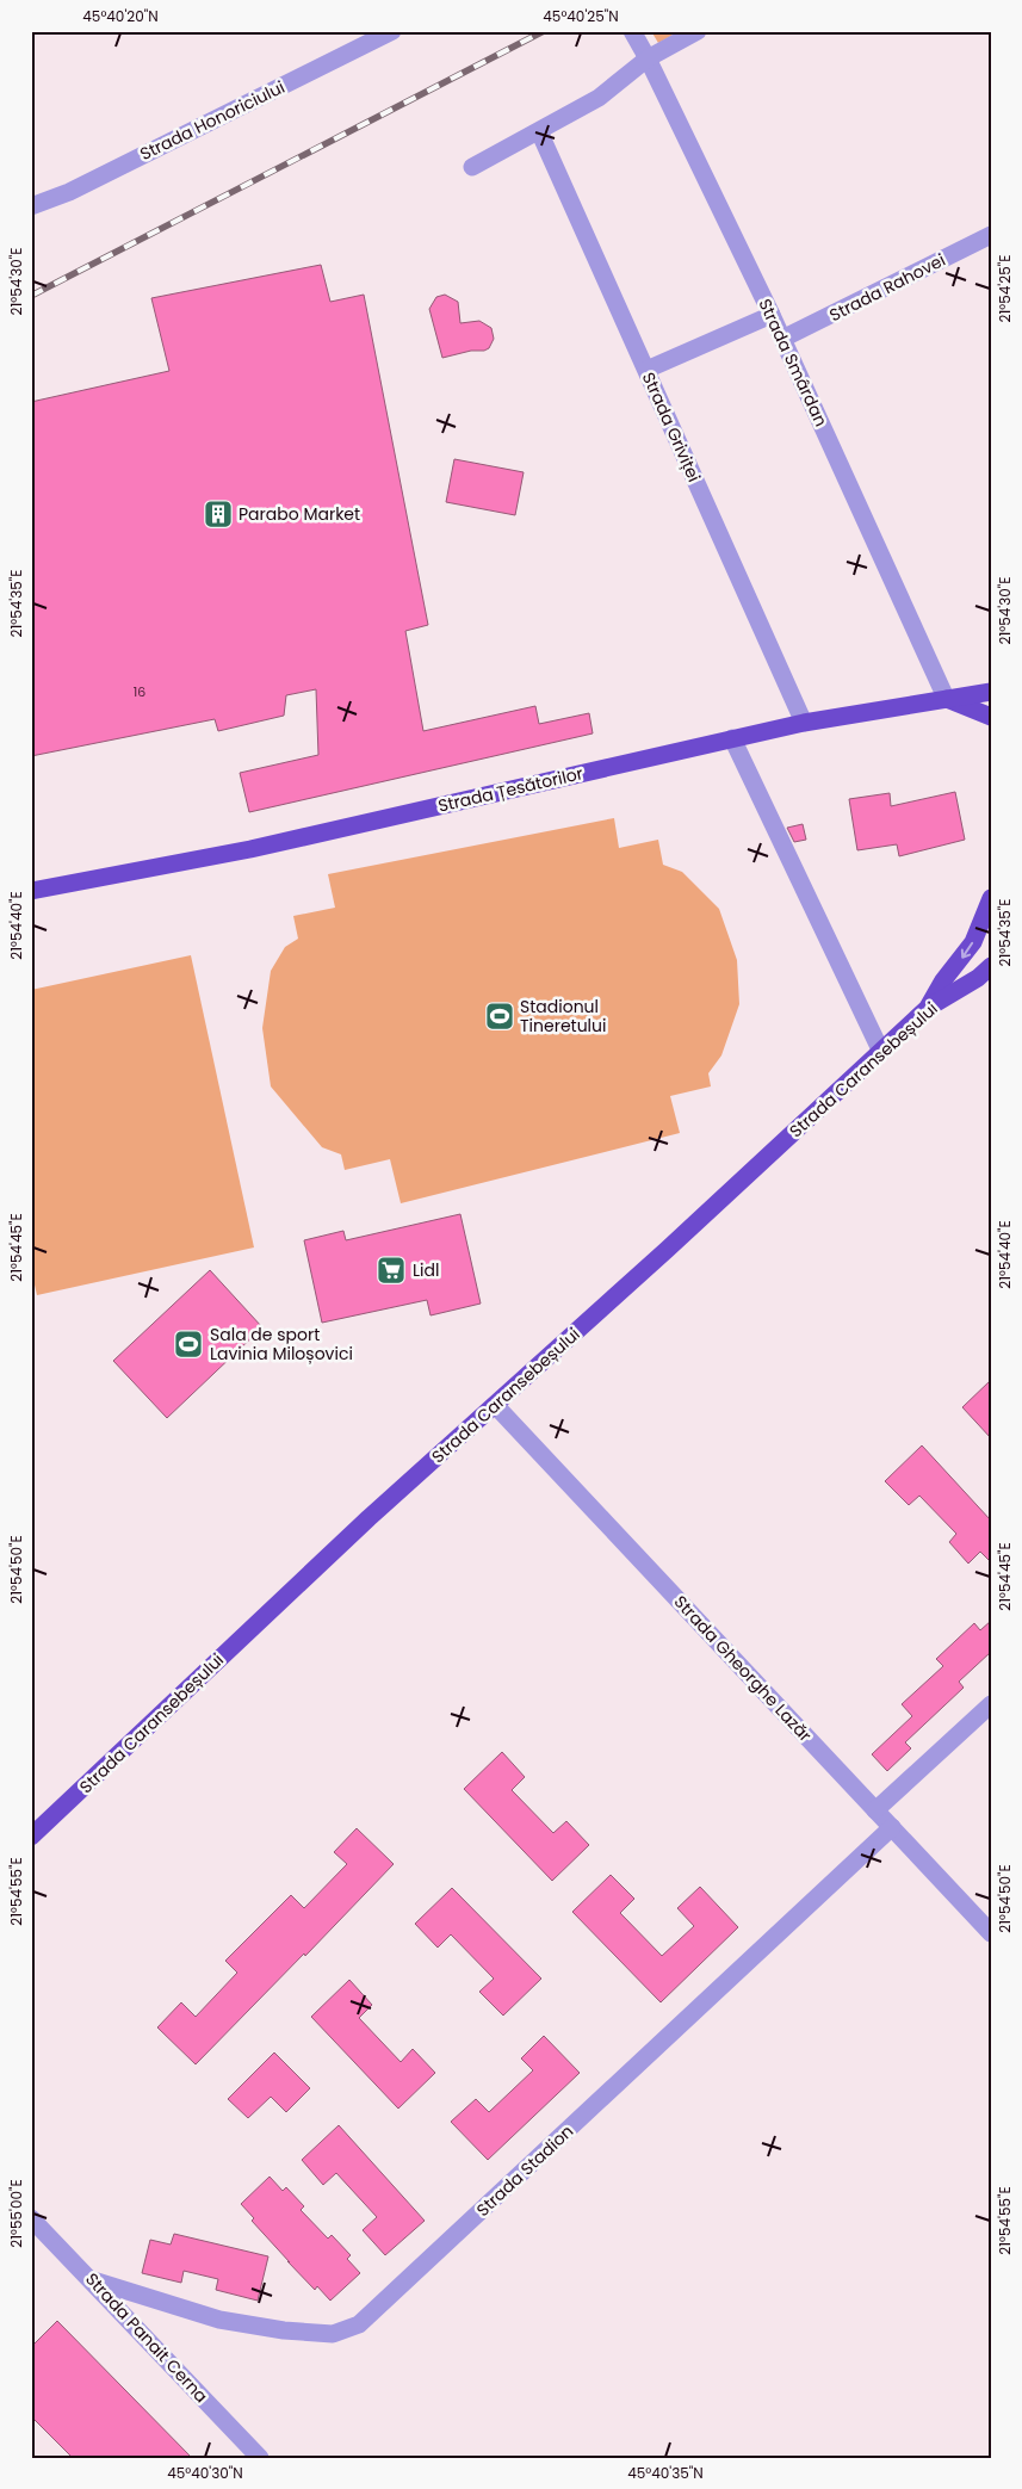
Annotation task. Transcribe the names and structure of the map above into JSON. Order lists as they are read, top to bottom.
{
  "streets": {
    "main road": ["Strada Țesătorilor", "Strada Caransebeșului"],
    "street": [
      "Strada Honoriciului",
      "Strada Rahovei",
      "Strada Smârdan",
      "Strada Griviței",
      "Strada Gheorghe Lazăr",
      "Strada Stadion",
      "Strada Panait Cerna"
    ]
  },
  "crossings": [
    ["Strada Rahovei", "Strada Smârdan"],
    ["Strada Smârdan", "Strada Țesătorilor"],
    ["Strada Griviței", "Strada Țesătorilor"],
    ["Strada Caransebeșului", "Strada Gheorghe Lazăr"],
    ["Strada Gheorghe Lazăr", "Strada Stadion"],
    ["Strada Stadion", "Strada Panait Cerna"]
  ],
  "places": {
    "building": ["Parabo Market"],
    "sports": ["Stadionul Tineretului", "Sala de sport Lavinia Miloșovici"],
    "supermarket": ["Lidl"]
  },
  "house_numbers": ["16"],
  "coordinates": [
    "45°40'20\"N",
    "45°40'25\"N",
    "21°54'30\"E",
    "21°54'25\"E",
    "21°54'35\"E",
    "21°54'40\"E",
    "21°54'45\"E",
    "21°54'50\"E",
    "21°54'55\"E",
    "21°55'00\"E",
    "45°40'30\"N",
    "45°40'35\"N"
  ]
}
